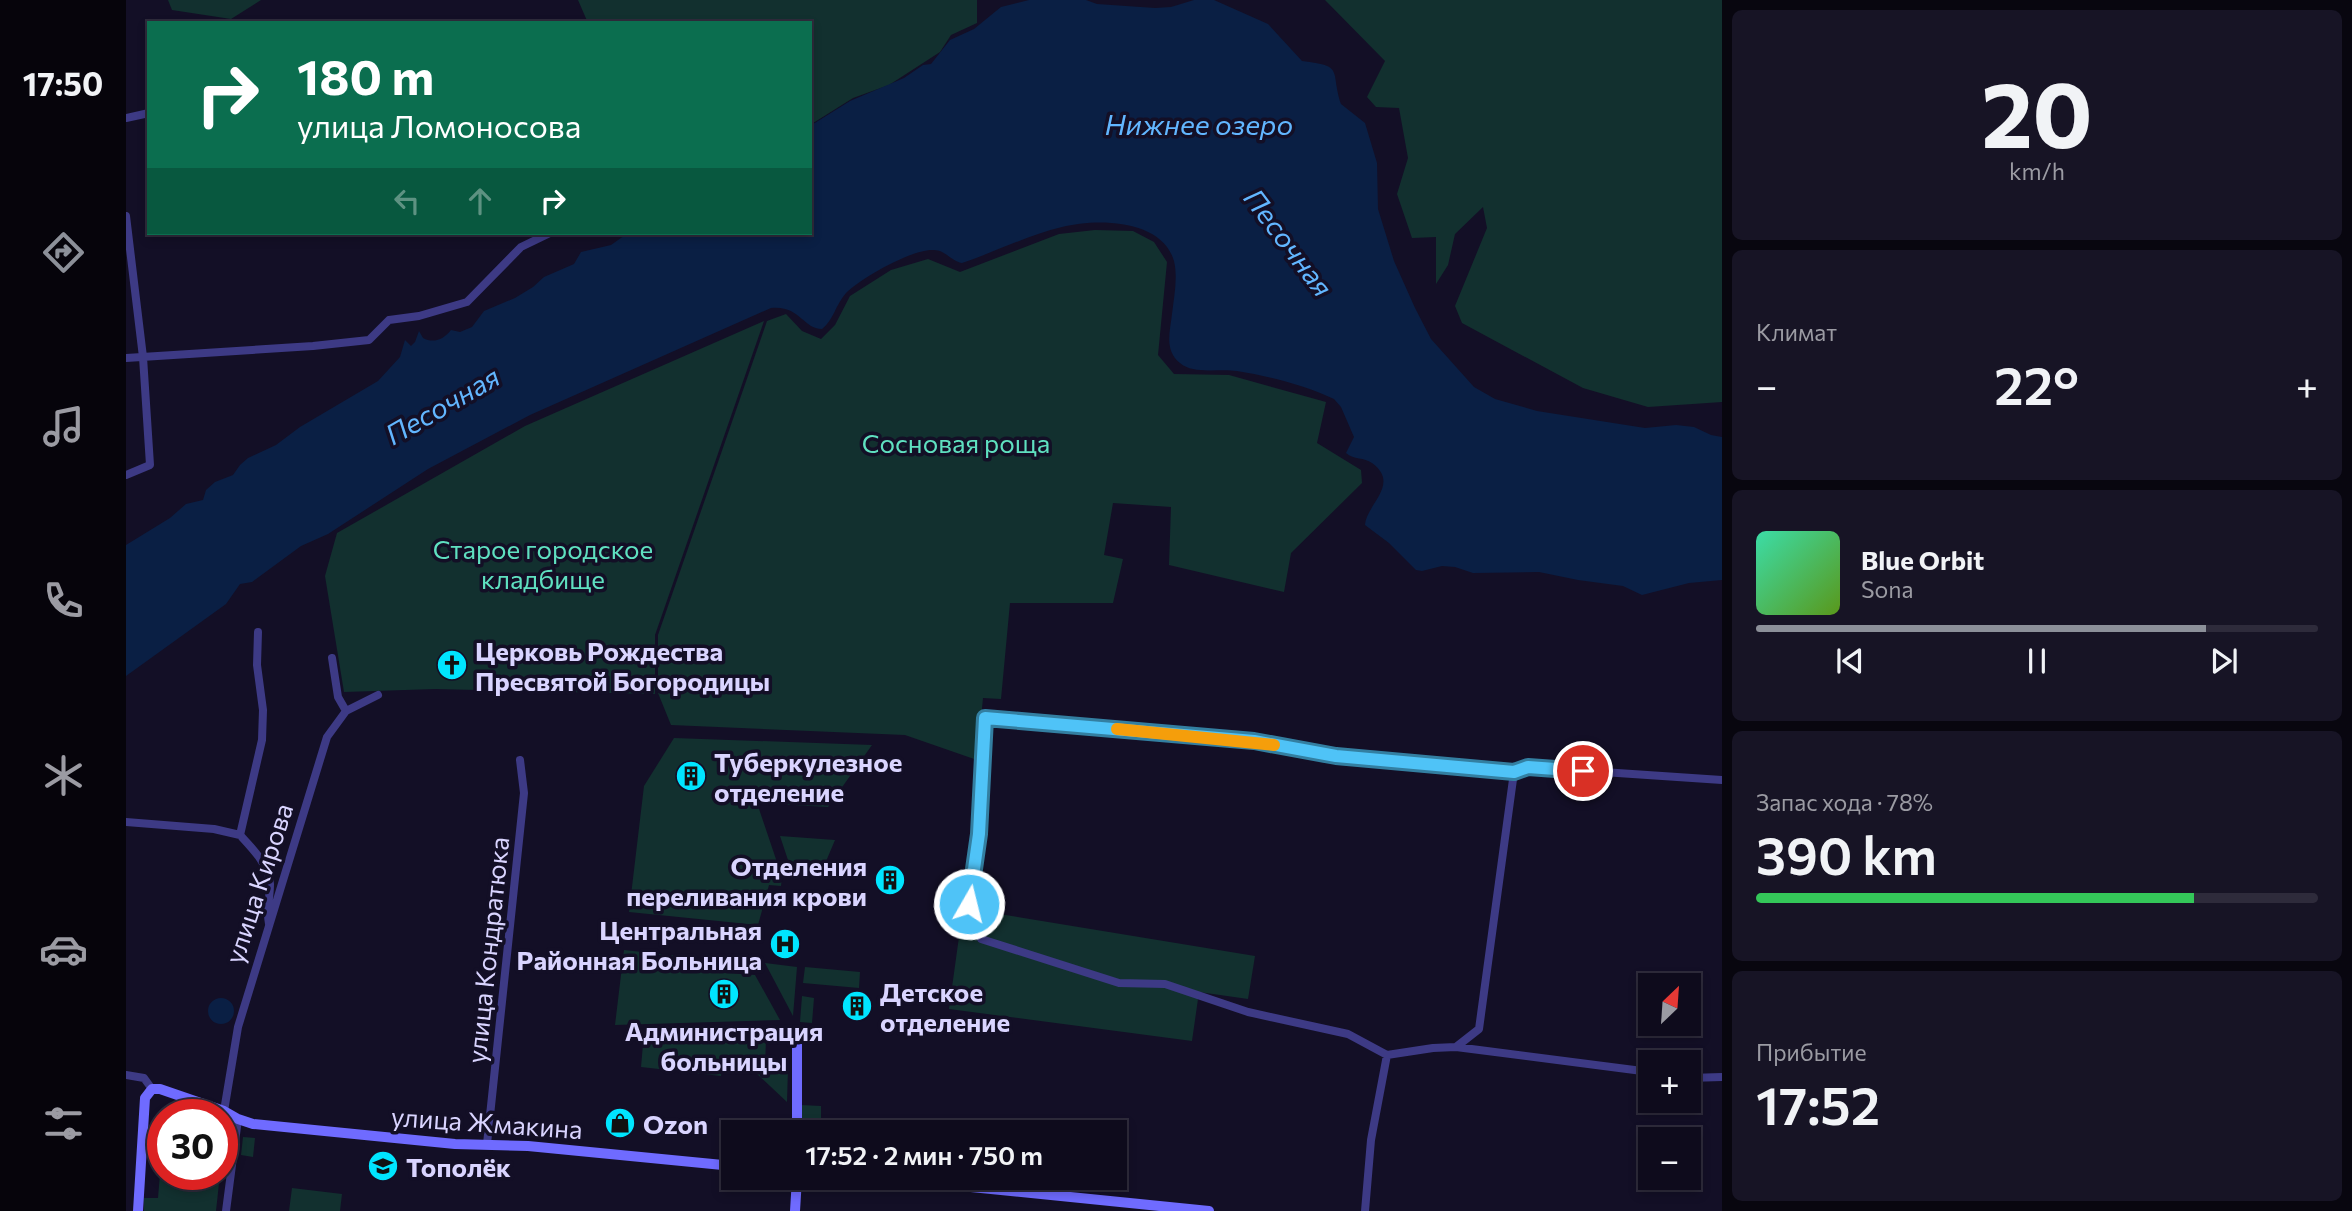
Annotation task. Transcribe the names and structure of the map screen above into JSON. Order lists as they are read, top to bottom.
{
  "streets": {
    "street": ["улица Кирова", "улица Кондратюка", "улица Жмакина"]
  },
  "crossings": [
    ["улица Кондратюка", "улица Жмакина"]
  ],
  "water": ["Нижнее озеро", "Песочная"],
  "parks": ["Сосновая роща", "Старое городское кладбище"],
  "places": {
    "church": ["Церковь Рождества Пресвятой Богородицы"],
    "building": [
      "Туберкулезное отделение",
      "Отделения переливания крови",
      "Администрация больницы",
      "Детское отделение"
    ],
    "hospital": ["Центральная Районная Больница"],
    "shop": ["Ozon"],
    "school or university": ["Тополёк"]
  },
  "north": "top right",
  "page": {
    "tabs": "17:50",
    "tile": [
      ["20", "km/h"],
      "Климат",
      ["Запас хода · 78%", "390 km"],
      ["Прибытие", "17:52"]
    ],
    "turn": ["180 m", "улица Ломоносова"],
    "heat": ["−", "22°", "+"],
    "song": ["Blue Orbit", "Sona"],
    "map_buttons": ["+", "−"],
    "limit": "30",
    "trip": "17:52 · 2 мин · 750 m"
  }
}
